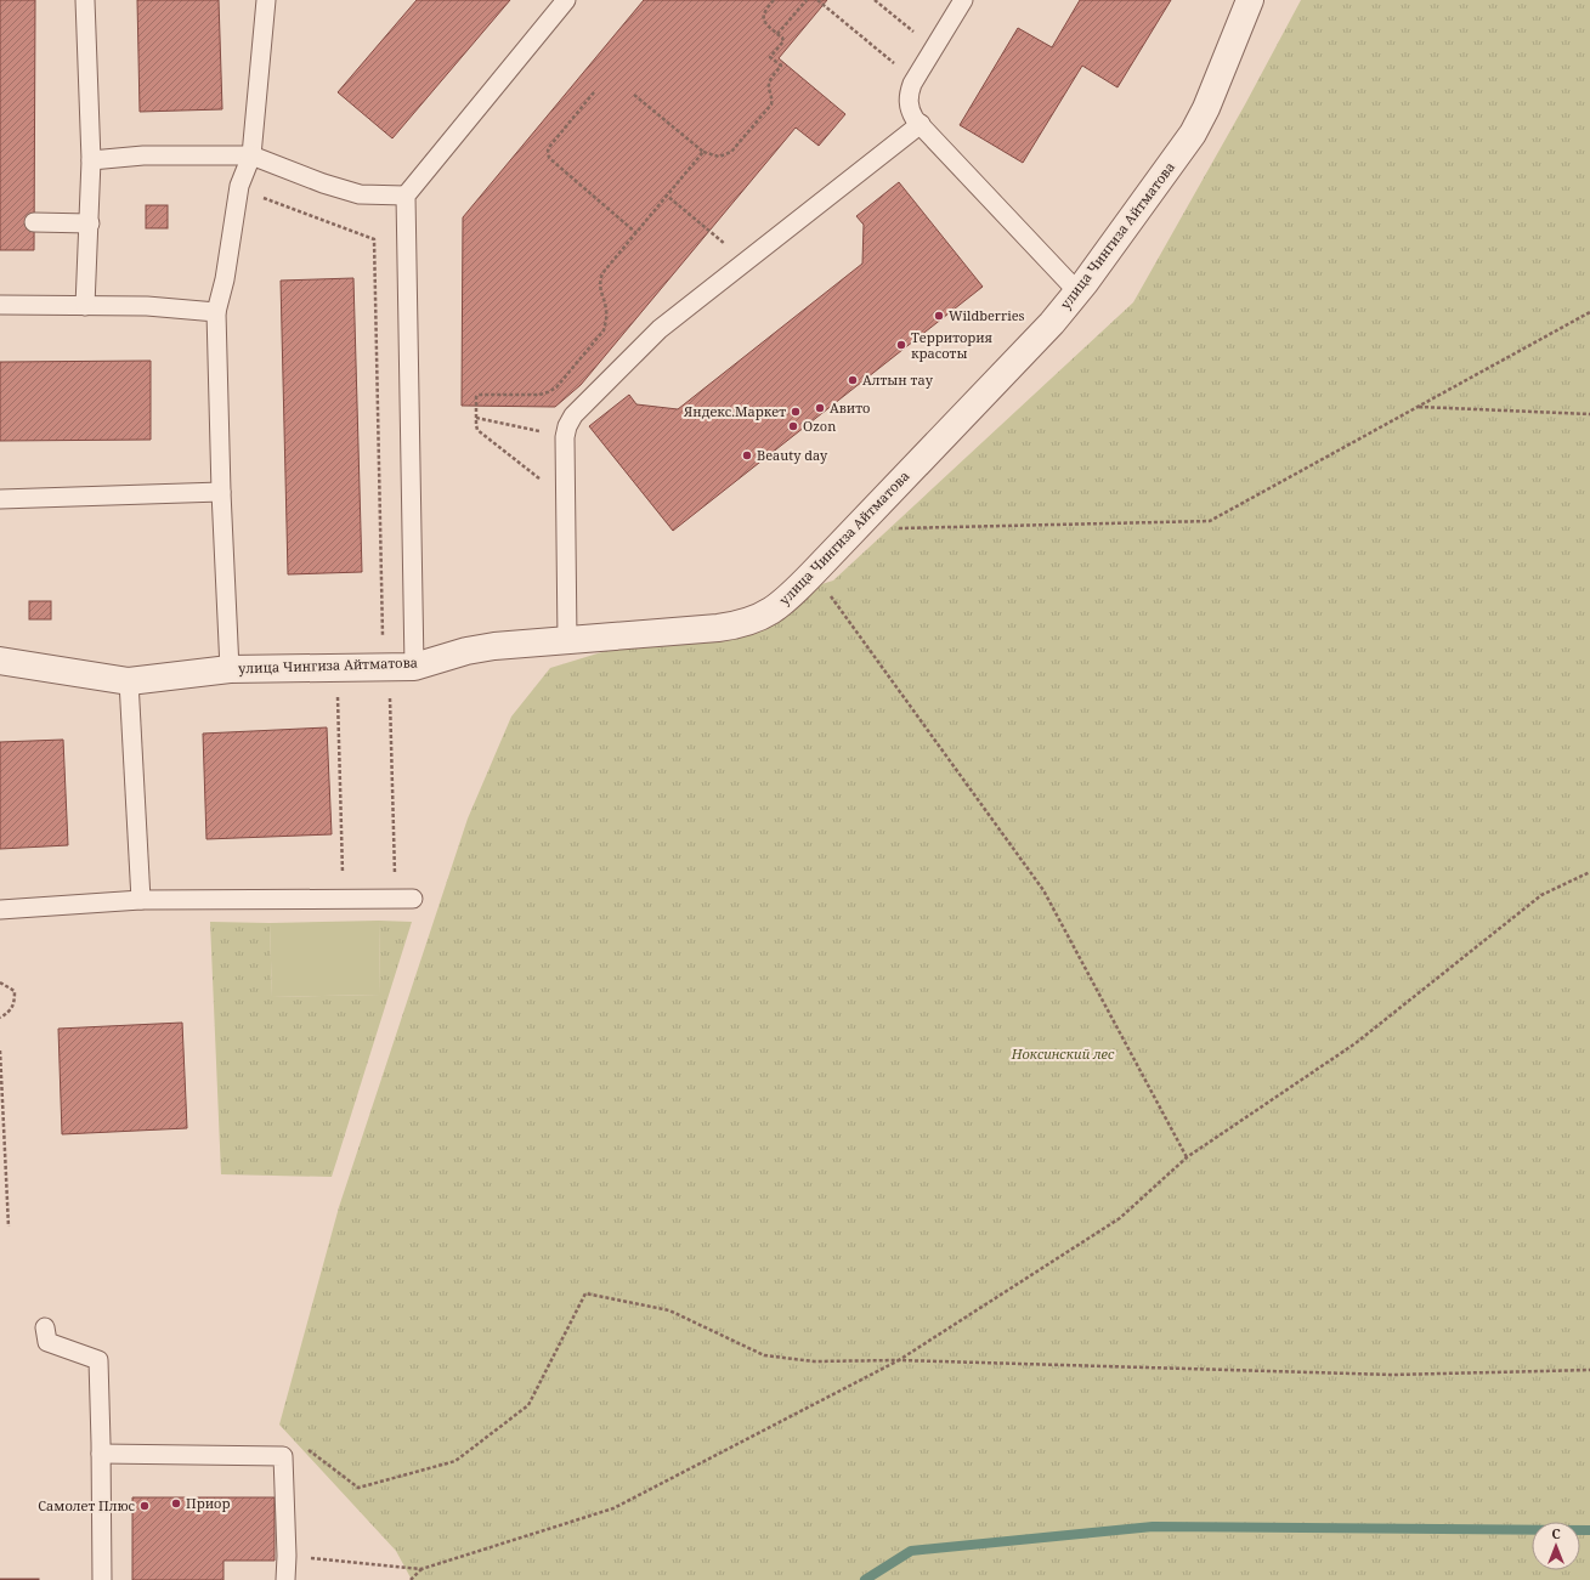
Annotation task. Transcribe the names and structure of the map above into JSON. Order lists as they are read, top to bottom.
{
  "streets": {
    "street": ["улица Чингиза Айтматова"]
  },
  "parks": ["Ноксинский лес"],
  "places": [
    "Wildberries",
    "Территория красоты",
    "Алтын тау",
    "Авито",
    "Яндекс.Маркет",
    "Ozon",
    "Beauty day",
    "Приор",
    "Самолет Плюс"
  ],
  "north": "top"
}
